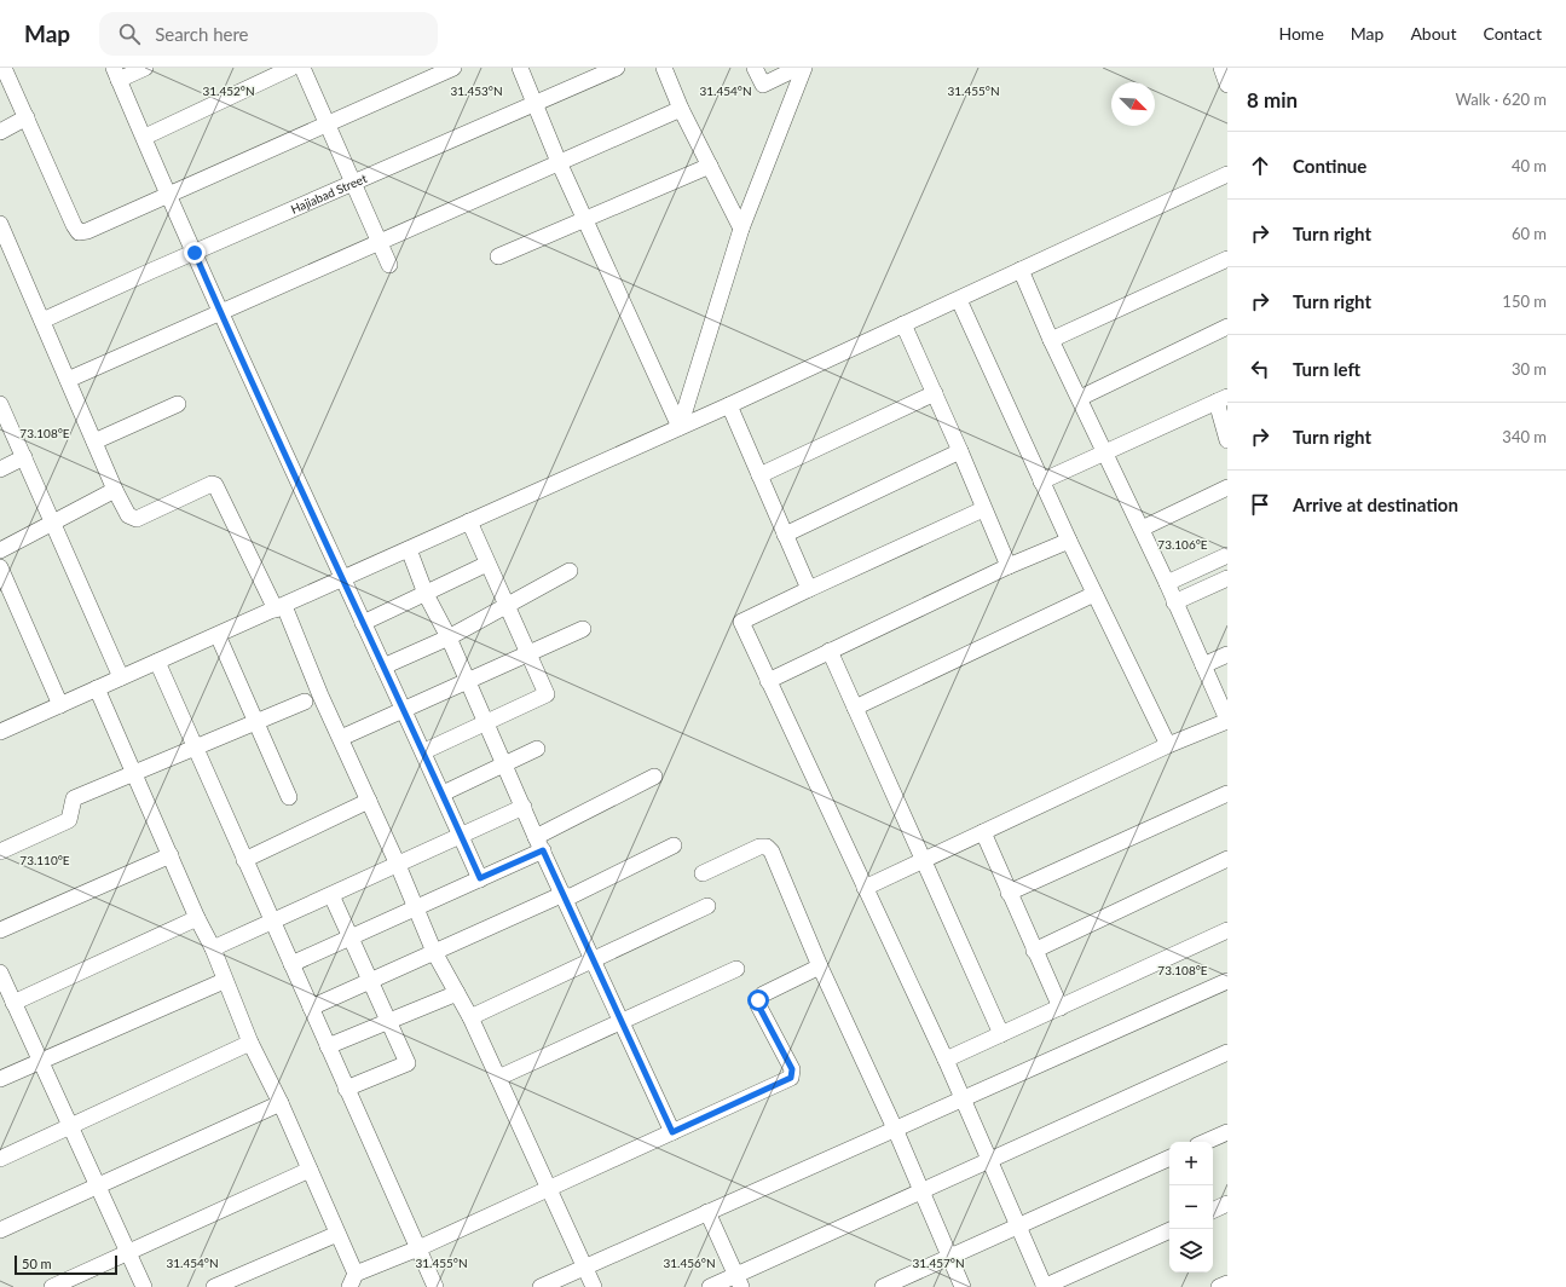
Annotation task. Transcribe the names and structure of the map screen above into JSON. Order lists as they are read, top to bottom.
{
  "streets": {
    "street": ["Hajiabad Street"]
  },
  "scale_bar": "50 m",
  "north": "bottom right",
  "page": {
    "header": "Map",
    "search": "Search here",
    "nav": [
      "Home",
      "Map",
      "About",
      "Contact"
    ],
    "heading": ["8 min", "Walk · 620 m"],
    "list": [
      ["Continue", "40 m"],
      ["Turn right", "60 m"],
      ["Turn right", "150 m"],
      ["Turn left", "30 m"],
      ["Turn right", "340 m"],
      "Arrive at destination"
    ],
    "map_buttons": ["+", "−"],
    "scale": "50 m"
  },
  "coordinates": [
    "31.452°N",
    "31.453°N",
    "31.454°N",
    "31.455°N",
    "73.108°E",
    "73.106°E",
    "73.110°E",
    "31.456°N",
    "31.457°N"
  ]
}
